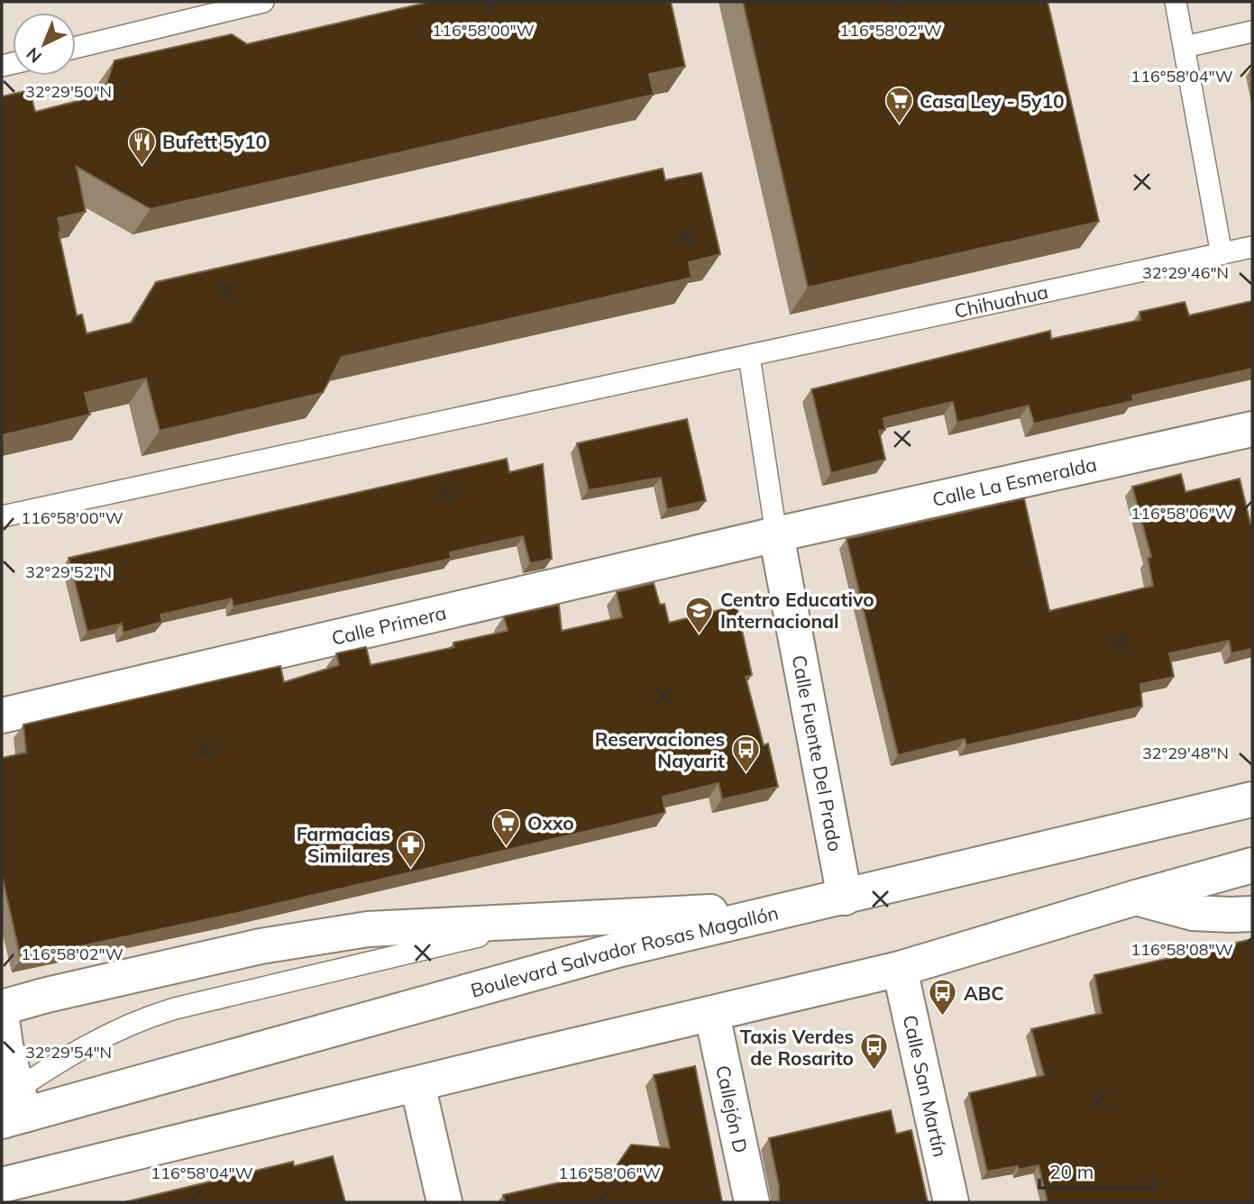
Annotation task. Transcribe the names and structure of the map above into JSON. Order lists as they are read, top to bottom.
{
  "streets": {
    "main road": [
      "Calle La Esmeralda",
      "Calle Primera",
      "Calle Fuente Del Prado",
      "Boulevard Salvador Rosas Magallón",
      "Calle San Martín",
      "Callejón D"
    ],
    "lane": ["Chihuahua"]
  },
  "crossings": [
    ["Calle La Esmeralda", "Calle Primera"],
    ["Calle La Esmeralda", "Calle Fuente Del Prado"],
    ["Calle Primera", "Calle Fuente Del Prado"],
    ["Calle Fuente Del Prado", "Boulevard Salvador Rosas Magallón"]
  ],
  "places": {
    "supermarket": ["Casa Ley - 5y10", "Oxxo"],
    "restaurant": ["Bufett 5y10"],
    "school or university": ["Centro Educativo Internacional"],
    "bus stop": ["Reservaciones Nayarit", "ABC", "Taxis Verdes de Rosarito"],
    "pharmacy": ["Farmacias Similares"]
  },
  "scale_bar": "20 m",
  "north": "bottom left",
  "coordinates": [
    "116°58'00\"W",
    "116°58'02\"W",
    "116°58'04\"W",
    "32°29'50\"N",
    "32°29'46\"N",
    "116°58'06\"W",
    "32°29'52\"N",
    "32°29'48\"N",
    "116°58'08\"W",
    "32°29'54\"N"
  ]
}
